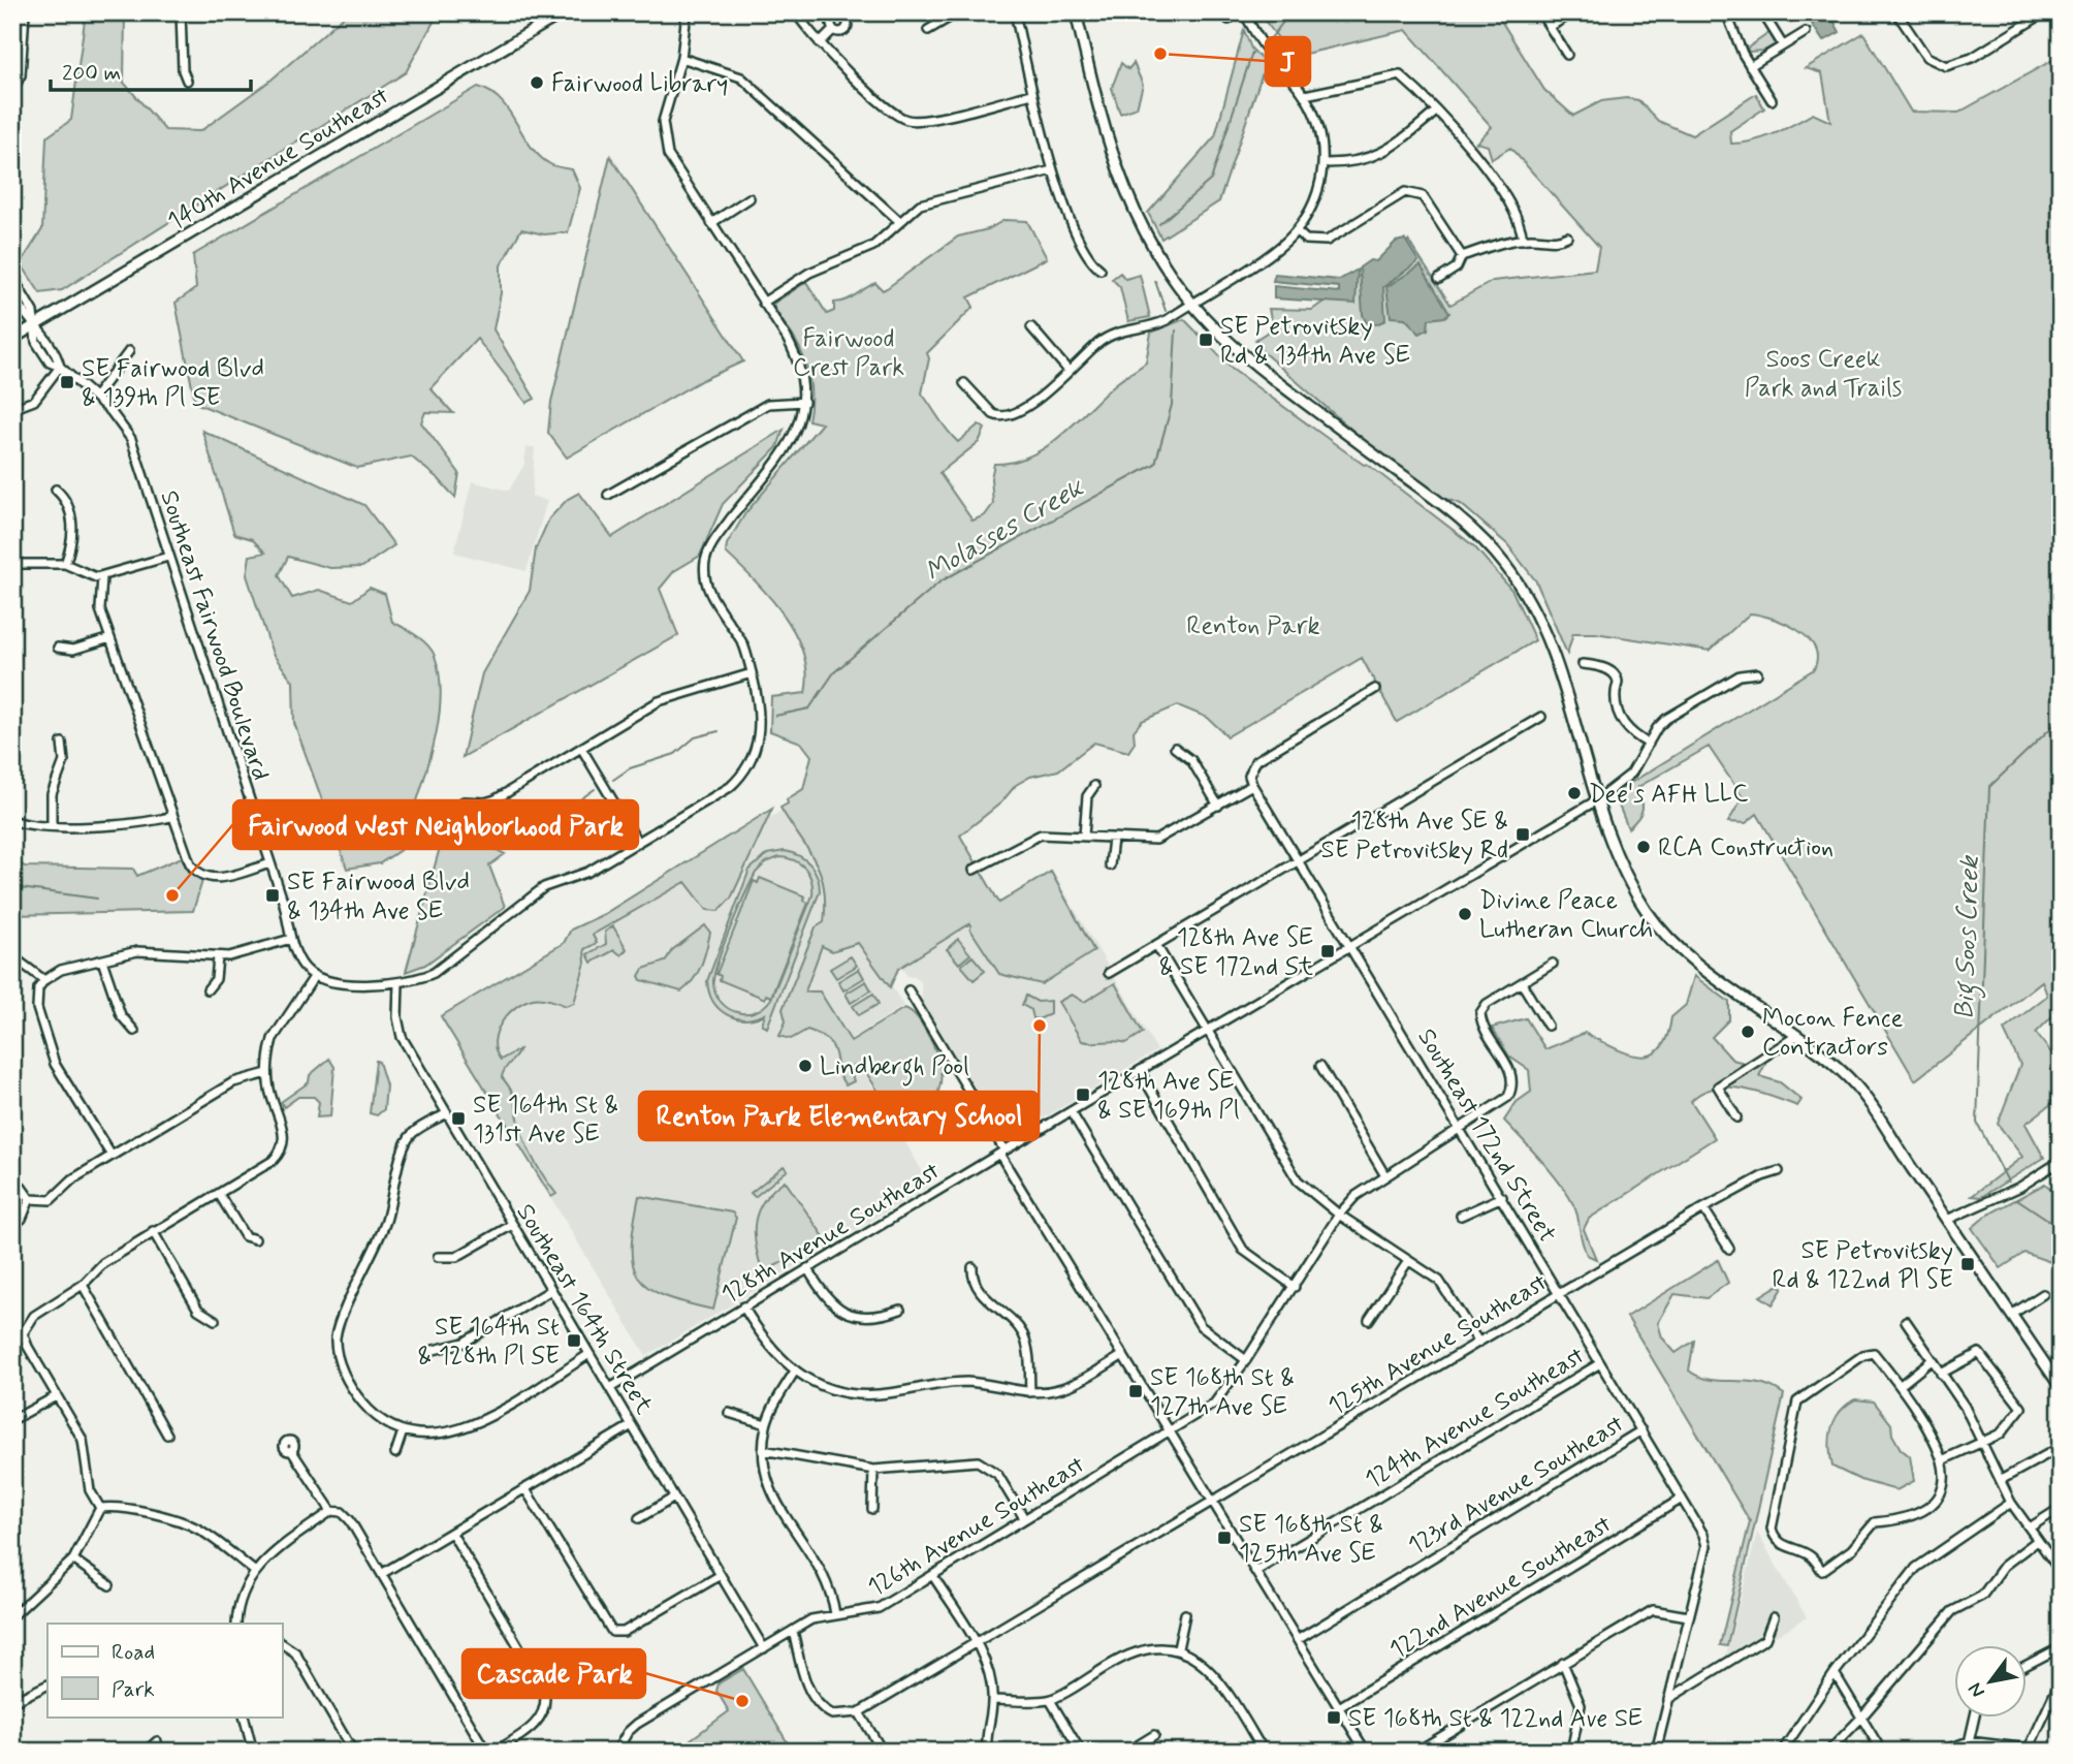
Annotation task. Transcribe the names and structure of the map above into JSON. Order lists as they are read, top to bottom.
{
  "streets": {
    "main road": ["140th Avenue Southeast"],
    "street": [
      "Southeast Fairwood Boulevard",
      "Southeast 172nd Street",
      "128th Avenue Southeast",
      "Southeast 164th Street",
      "125th Avenue Southeast",
      "124th Avenue Southeast",
      "123rd Avenue Southeast",
      "126th Avenue Southeast",
      "122nd Avenue Southeast"
    ]
  },
  "crossings": [
    ["140th Avenue Southeast", "Southeast Fairwood Boulevard"],
    ["Southeast 172nd Street", "128th Avenue Southeast"],
    ["Southeast 172nd Street", "125th Avenue Southeast"],
    ["Southeast 172nd Street", "124th Avenue Southeast"],
    ["Southeast 172nd Street", "123rd Avenue Southeast"],
    ["Southeast 172nd Street", "126th Avenue Southeast"],
    ["Southeast 172nd Street", "122nd Avenue Southeast"],
    ["128th Avenue Southeast", "Southeast 164th Street"],
    ["Southeast 164th Street", "126th Avenue Southeast"]
  ],
  "water": ["Molasses Creek", "Big Soos Creek"],
  "parks": ["Fairwood Crest Park", "Soos Creek Park and Trails", "Renton Park"],
  "places": {
    "other": [
      "J",
      "Fairwood Library",
      "Dee's AFH LLC",
      "RCA Construction",
      "Fairwood West Neighborhood Park",
      "Divine Peace Lutheran Church",
      "Renton Park Elementary School",
      "Mocon Fence Contractors",
      "Lindbergh Pool",
      "Cascade Park"
    ],
    "transit": [
      "SE Petrovitsky Rd & 134th Ave SE",
      "SE Fairwood Blvd & 139th Pl SE",
      "128th Ave SE & SE Petrovitsky Rd",
      "SE Fairwood Blvd & 134th Ave SE",
      "128th Ave SE & SE 172nd St",
      "128th Ave SE & SE 169th Pl",
      "SE 164th St & 131st Ave SE",
      "SE Petrovitsky Rd & 122nd Pl SE",
      "SE 164th St & 128th Pl SE",
      "SE 168th St & 127th Ave SE",
      "SE 168th St & 125th Ave SE",
      "SE 168th St & 122nd Ave SE"
    ]
  },
  "legend": ["Road", "Park"],
  "scale_bar": "200 m",
  "north": "bottom left"
}
